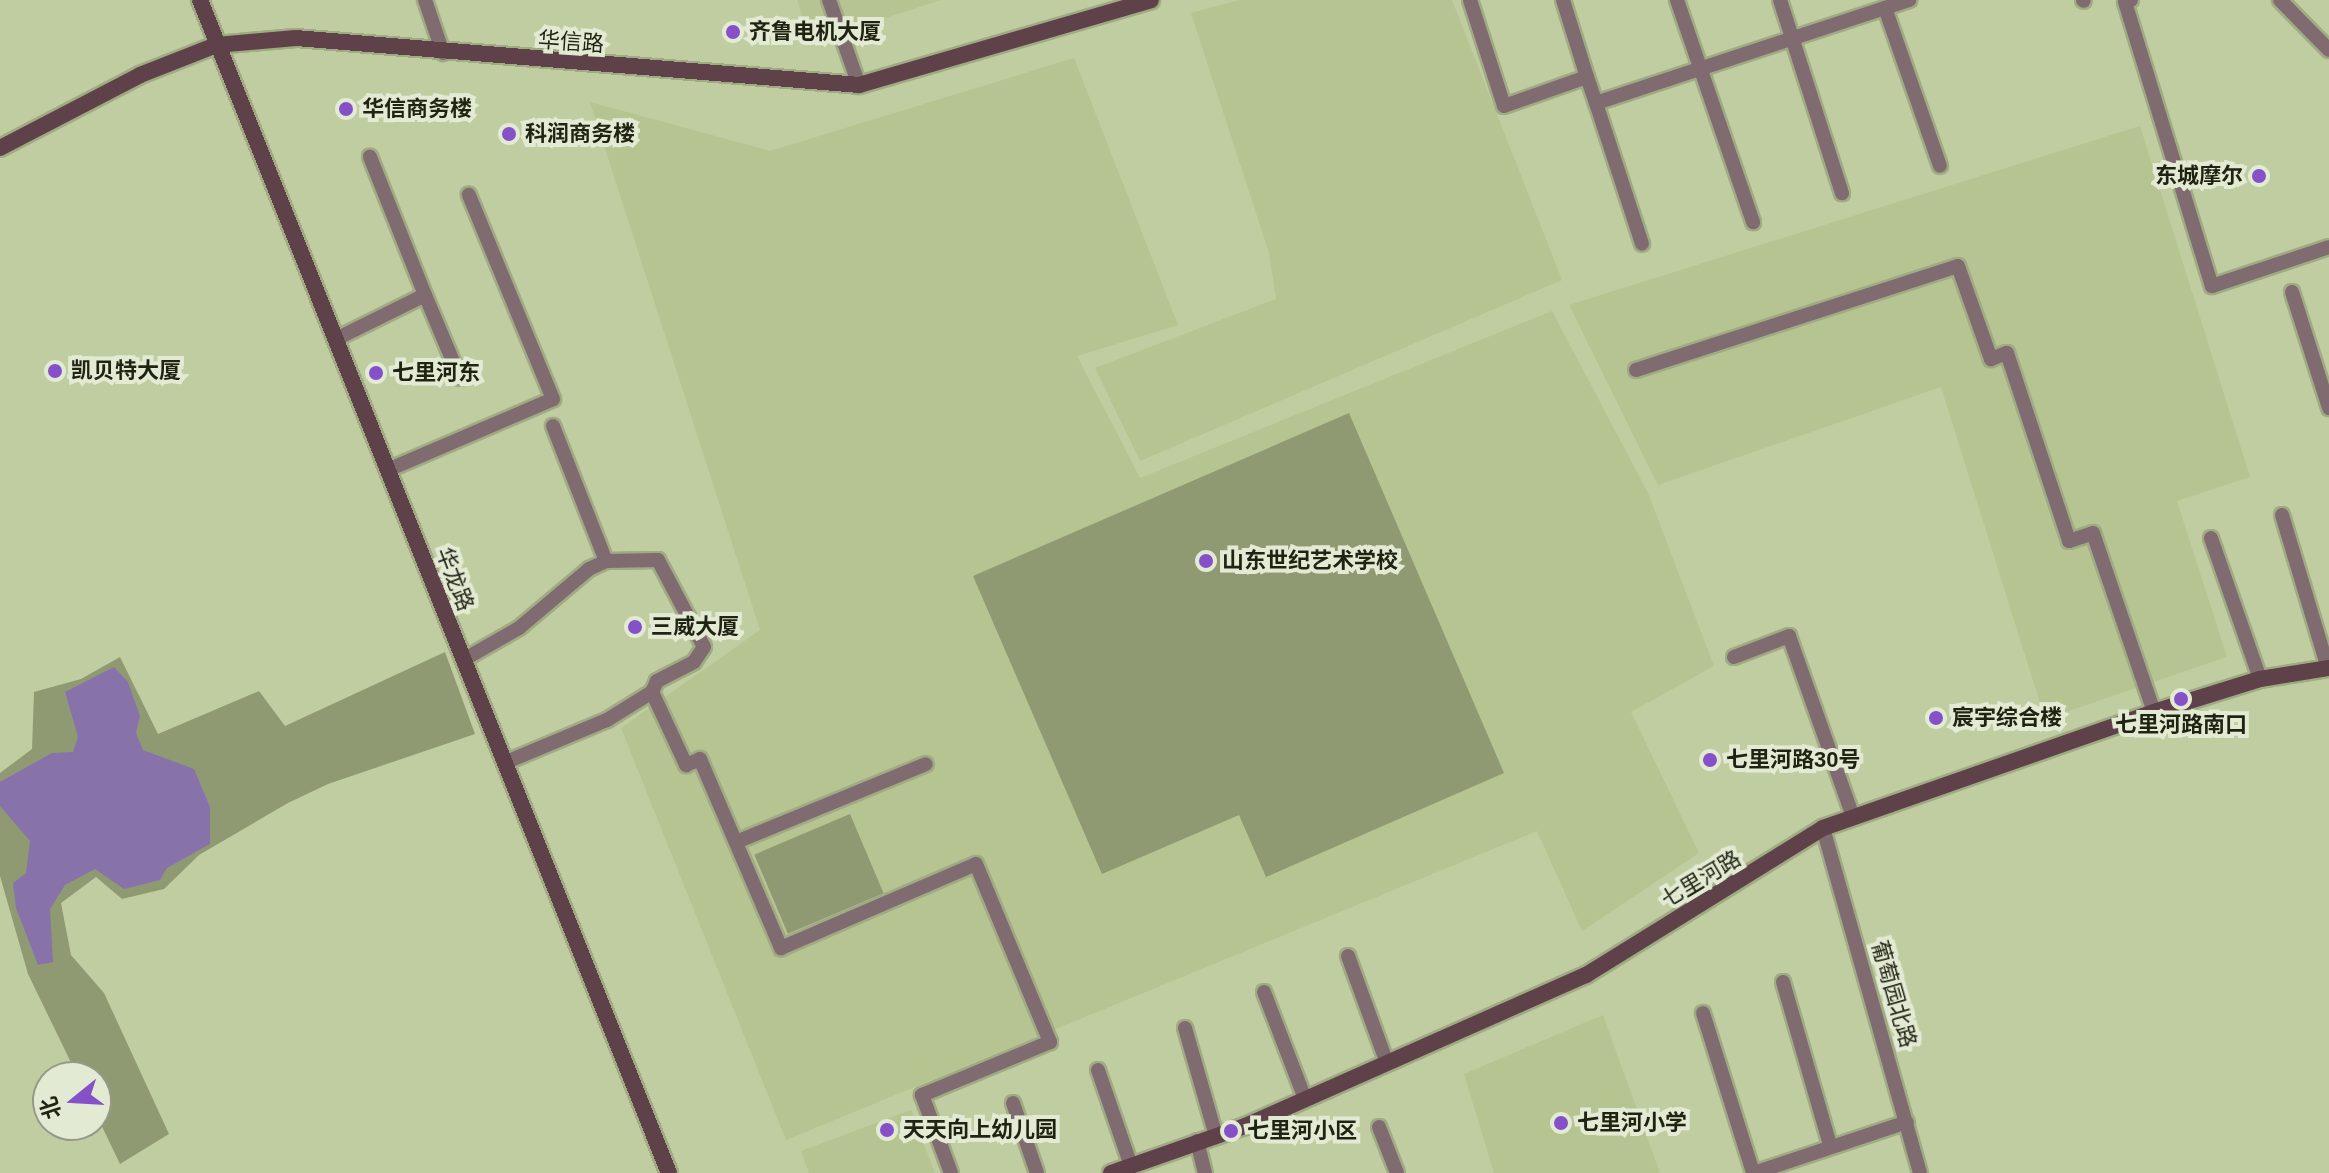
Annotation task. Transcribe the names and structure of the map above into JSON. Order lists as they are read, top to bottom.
{
  "streets": {
    "main road": ["华信路", "华龙路", "七里河路"],
    "street": ["葡萄园北路"]
  },
  "crossings": [
    ["华信路", "华龙路"],
    ["七里河路", "葡萄园北路"]
  ],
  "places": [
    "齐鲁电机大厦",
    "华信商务楼",
    "科润商务楼",
    "东城摩尔",
    "凯贝特大厦",
    "七里河东",
    "山东世纪艺术学校",
    "三威大厦",
    "七里河路南口",
    "宸宇综合楼",
    "七里河路30号",
    "七里河小学",
    "天天向上幼儿园",
    "七里河小区"
  ],
  "north": "left"
}
